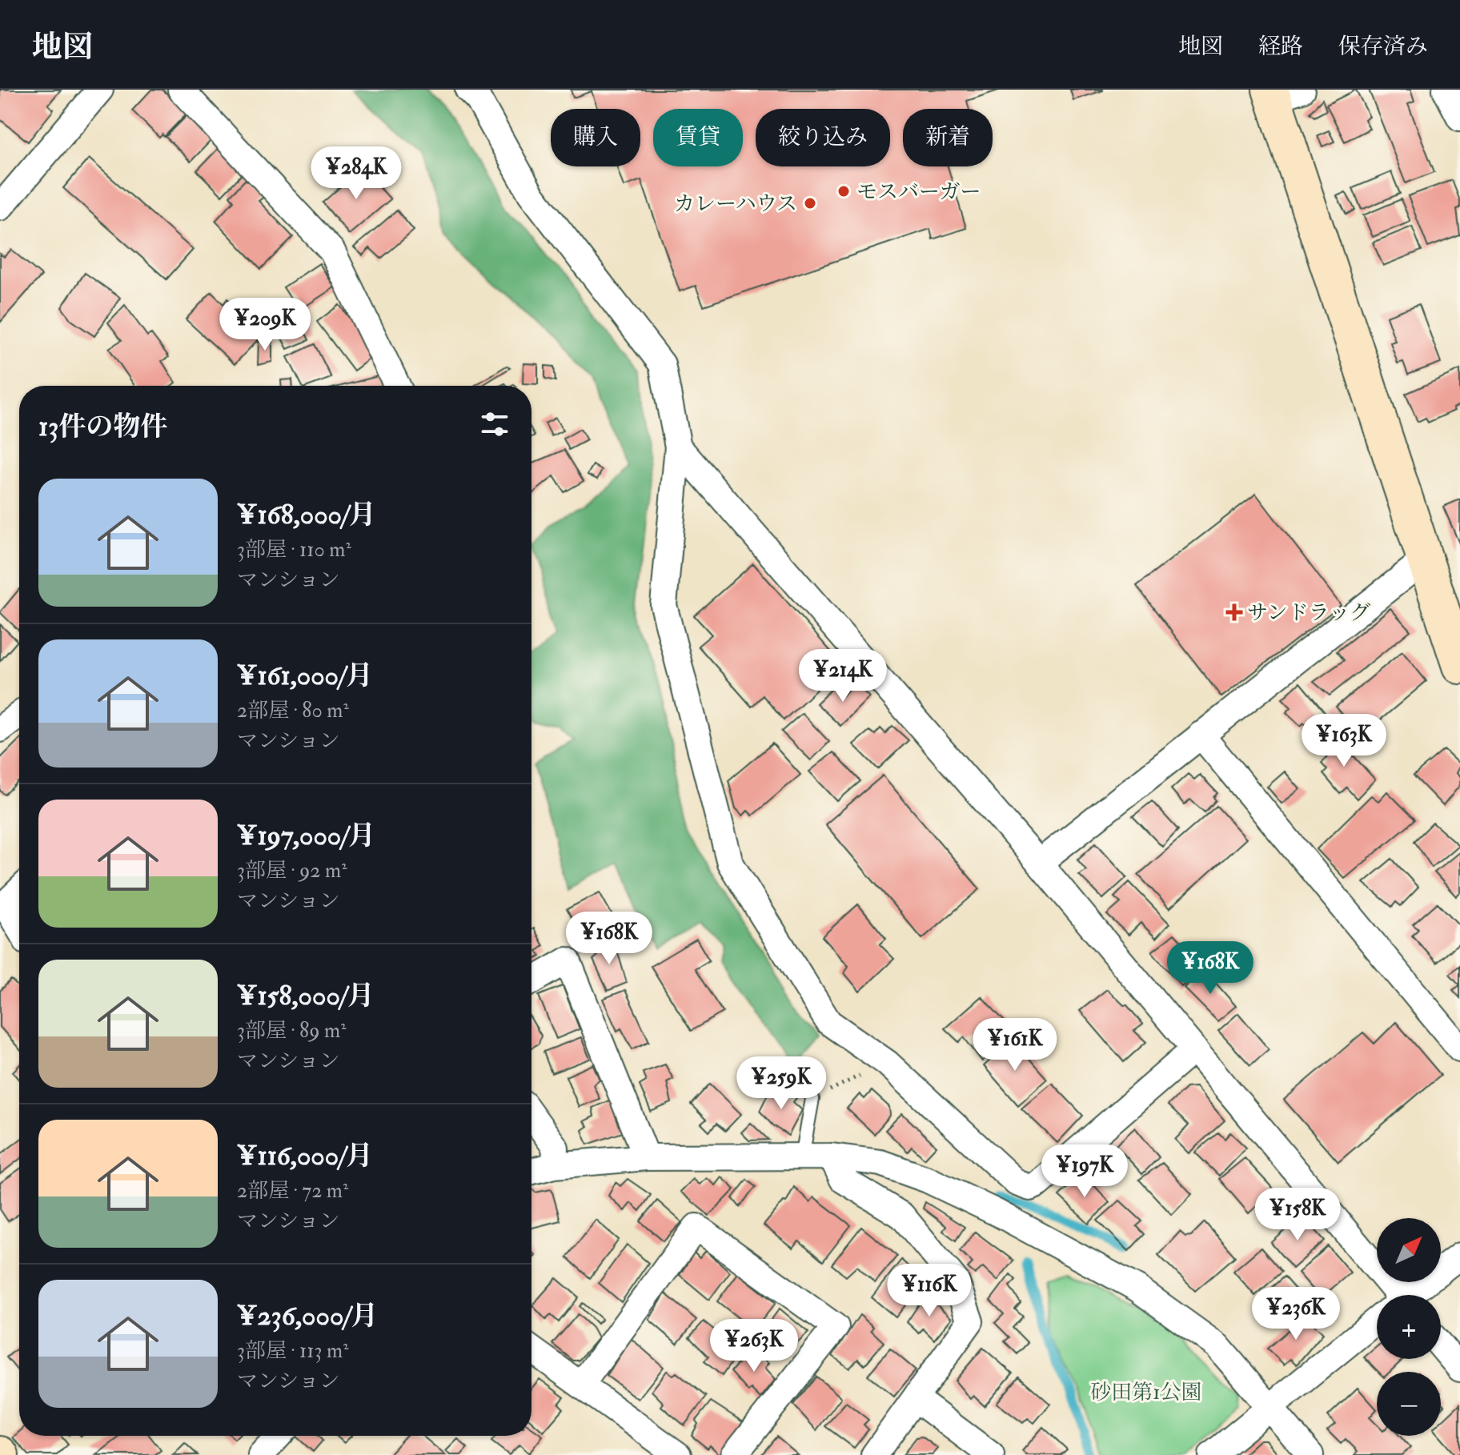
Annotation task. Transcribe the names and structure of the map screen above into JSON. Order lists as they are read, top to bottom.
{
  "parks": ["砂田第1公園"],
  "places": {
    "other": ["モスバーガー", "カレーハウス"],
    "health": ["サンドラッグ"]
  },
  "north": "top right",
  "page": {
    "header": "地図",
    "nav": ["地図", "経路", "保存済み"],
    "chip": [
      "購入",
      "賃貸",
      "絞り込み",
      "新着"
    ],
    "price": [
      "¥284K",
      "¥209K",
      "¥214K",
      "¥163K",
      "¥168K",
      "¥168K",
      "¥161K",
      "¥259K",
      "¥197K",
      "¥158K",
      "¥116K",
      "¥236K",
      "¥263K"
    ],
    "heading": "13件の物件",
    "list": [
      {
        "name": "¥168,000/月",
        "note": "3部屋 · 110 m² · マンション"
      },
      {
        "name": "¥161,000/月",
        "note": "2部屋 · 80 m² · マンション"
      },
      {
        "name": "¥197,000/月",
        "note": "3部屋 · 92 m² · マンション"
      },
      {
        "name": "¥158,000/月",
        "note": "3部屋 · 89 m² · マンション"
      },
      {
        "name": "¥116,000/月",
        "note": "2部屋 · 72 m² · マンション"
      },
      {
        "name": "¥236,000/月",
        "note": "3部屋 · 113 m² · マンション"
      }
    ],
    "map_buttons": ["+", "−"]
  }
}
